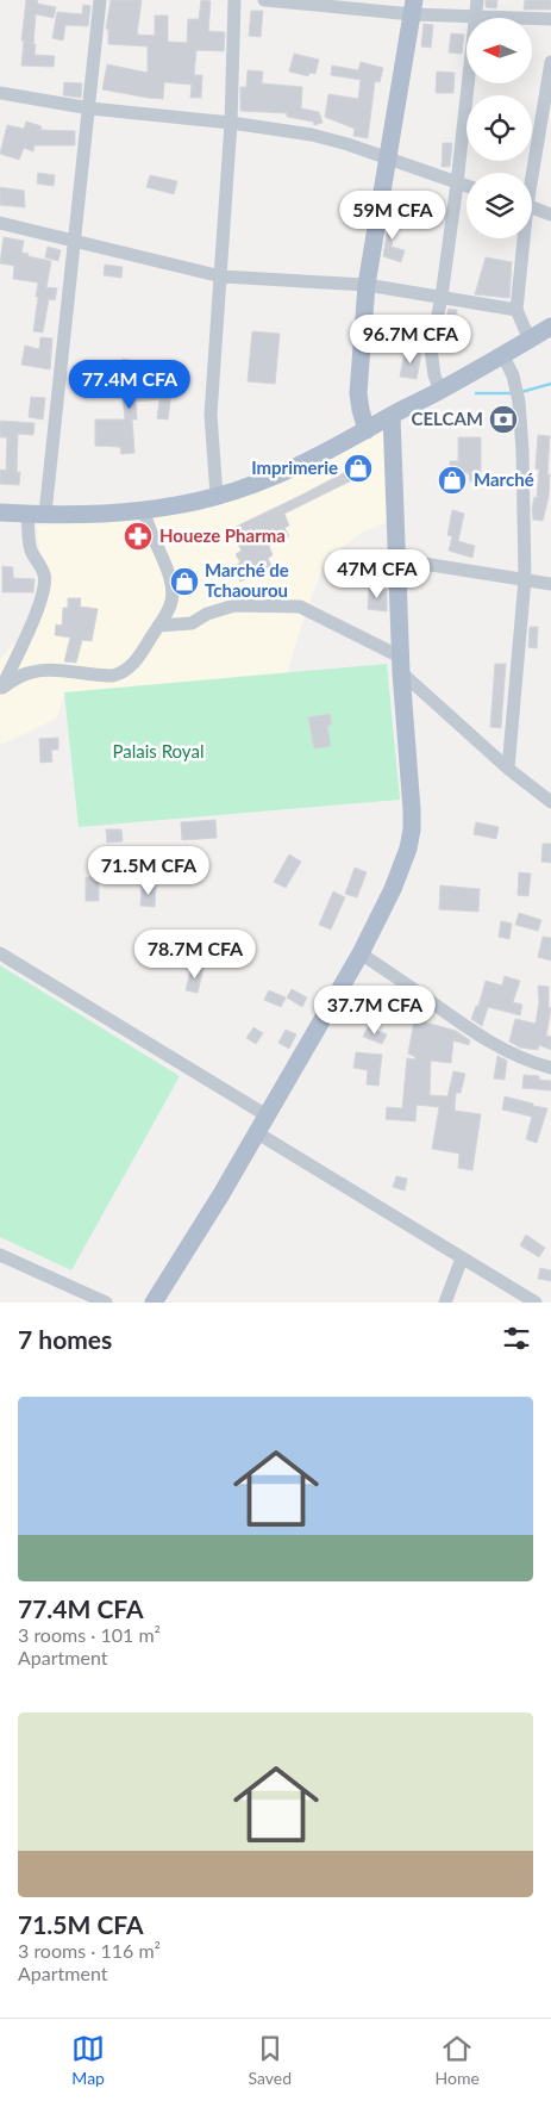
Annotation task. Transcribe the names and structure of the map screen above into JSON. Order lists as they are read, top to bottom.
{
  "parks": ["Palais Royal"],
  "places": {
    "bank": ["CELCAM"],
    "shop": ["Imprimerie", "Marché", "Marché de Tchaourou"],
    "pharmacy": ["Houeze Pharma"]
  },
  "north": "left",
  "page": {
    "price": [
      "59M CFA",
      "96.7M CFA",
      "77.4M CFA",
      "47M CFA",
      "71.5M CFA",
      "78.7M CFA",
      "37.7M CFA"
    ],
    "heading": "7 homes",
    "list": [
      {
        "name": "77.4M CFA",
        "note": "3 rooms · 101 m² · Apartment"
      },
      {
        "name": "71.5M CFA",
        "note": "3 rooms · 116 m² · Apartment"
      }
    ],
    "tabs": ["Map", "Saved", "Home"]
  }
}
